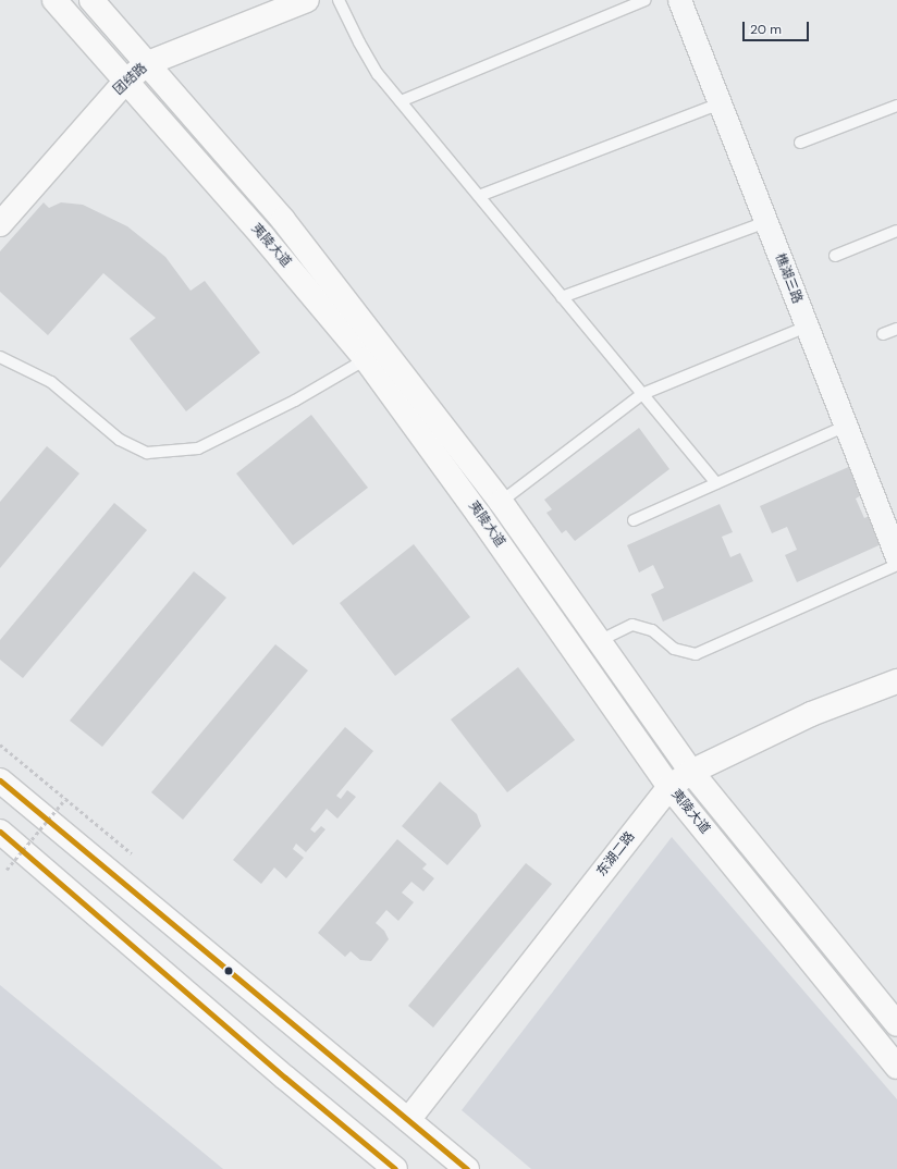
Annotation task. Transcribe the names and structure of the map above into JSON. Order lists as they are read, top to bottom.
{
  "streets": {
    "main road": ["团结路", "夷陵大道", "东湖二路"],
    "street": ["樵湖三路"]
  },
  "crossings": [
    ["团结路", "夷陵大道"],
    ["夷陵大道", "东湖二路"]
  ],
  "scale_bar": "20 m"
}
